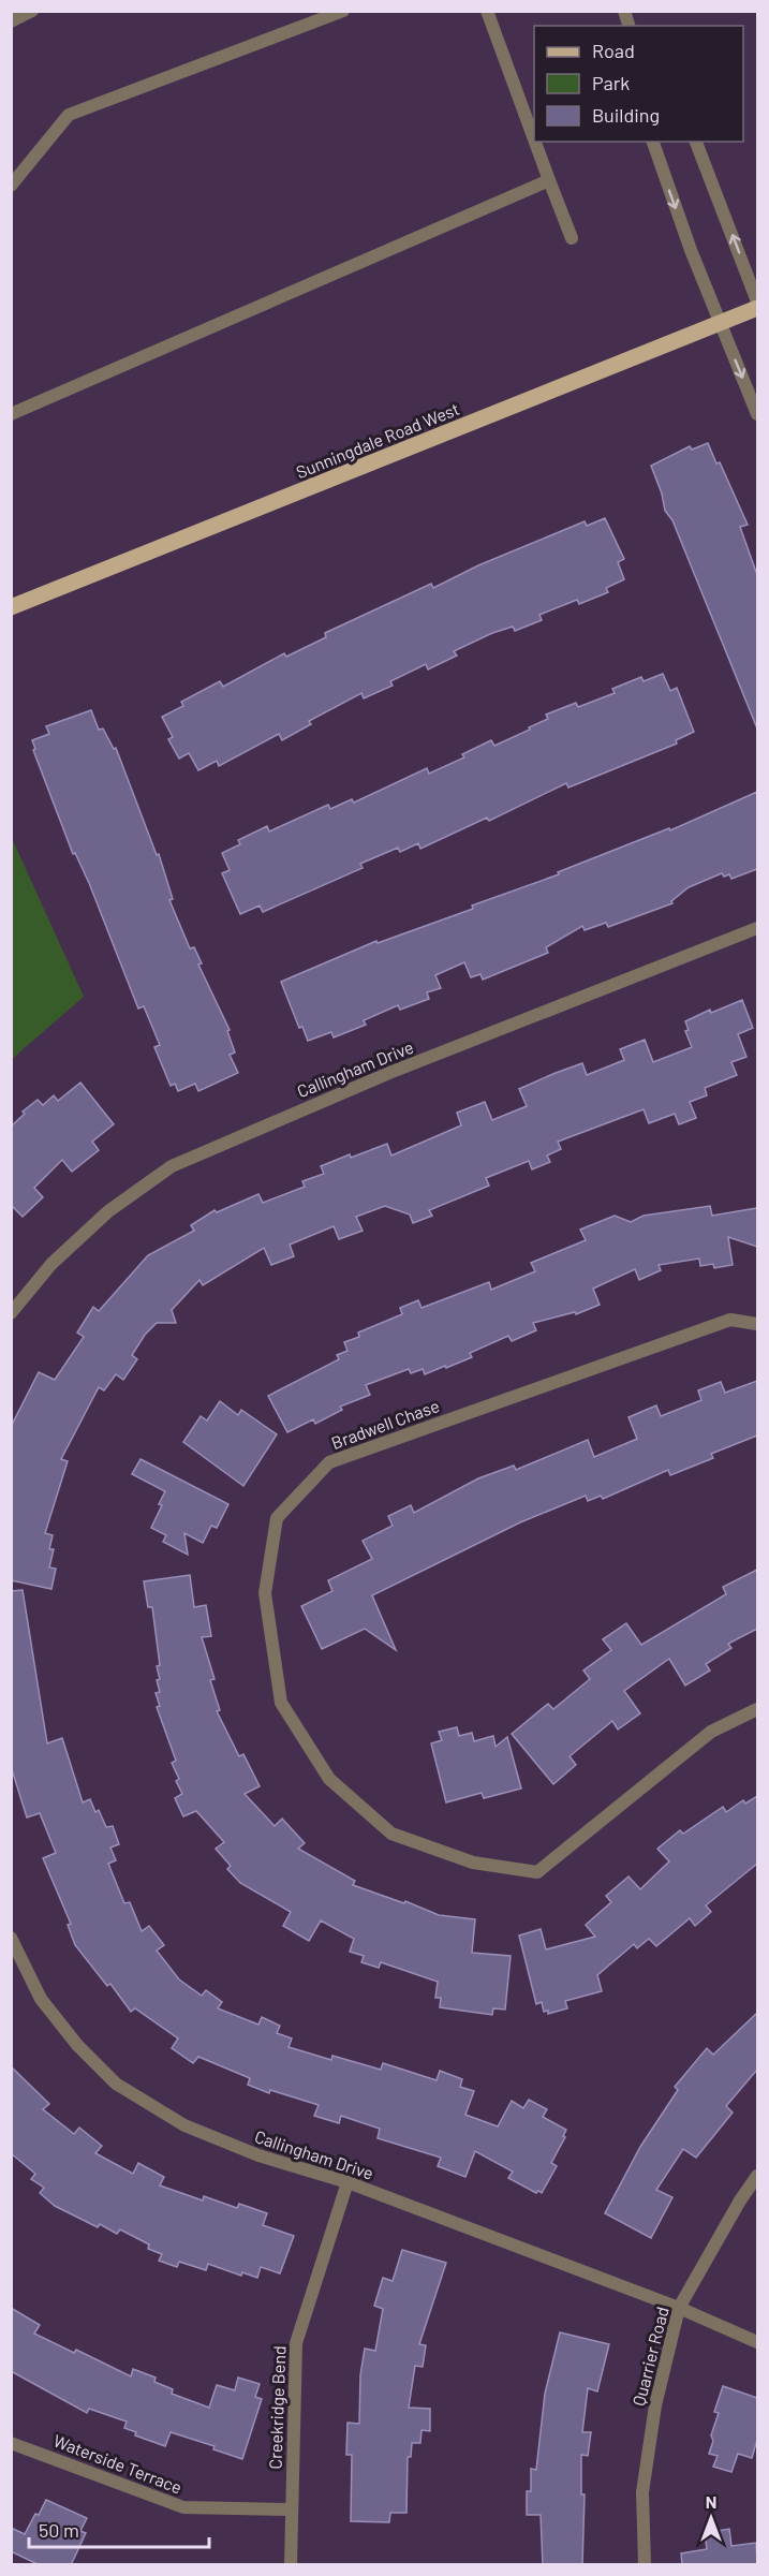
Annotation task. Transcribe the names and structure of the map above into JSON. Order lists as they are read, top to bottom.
{
  "streets": {
    "main road": ["Sunningdale Road West"],
    "street": [
      "Callingham Drive",
      "Bradwell Chase",
      "Quarrier Road",
      "Creekridge Bend",
      "Waterside Terrace"
    ]
  },
  "crossings": [
    ["Callingham Drive", "Quarrier Road"],
    ["Callingham Drive", "Creekridge Bend"],
    ["Creekridge Bend", "Waterside Terrace"]
  ],
  "legend": ["Road", "Park", "Building"],
  "scale_bar": "50 m",
  "north": "top"
}
